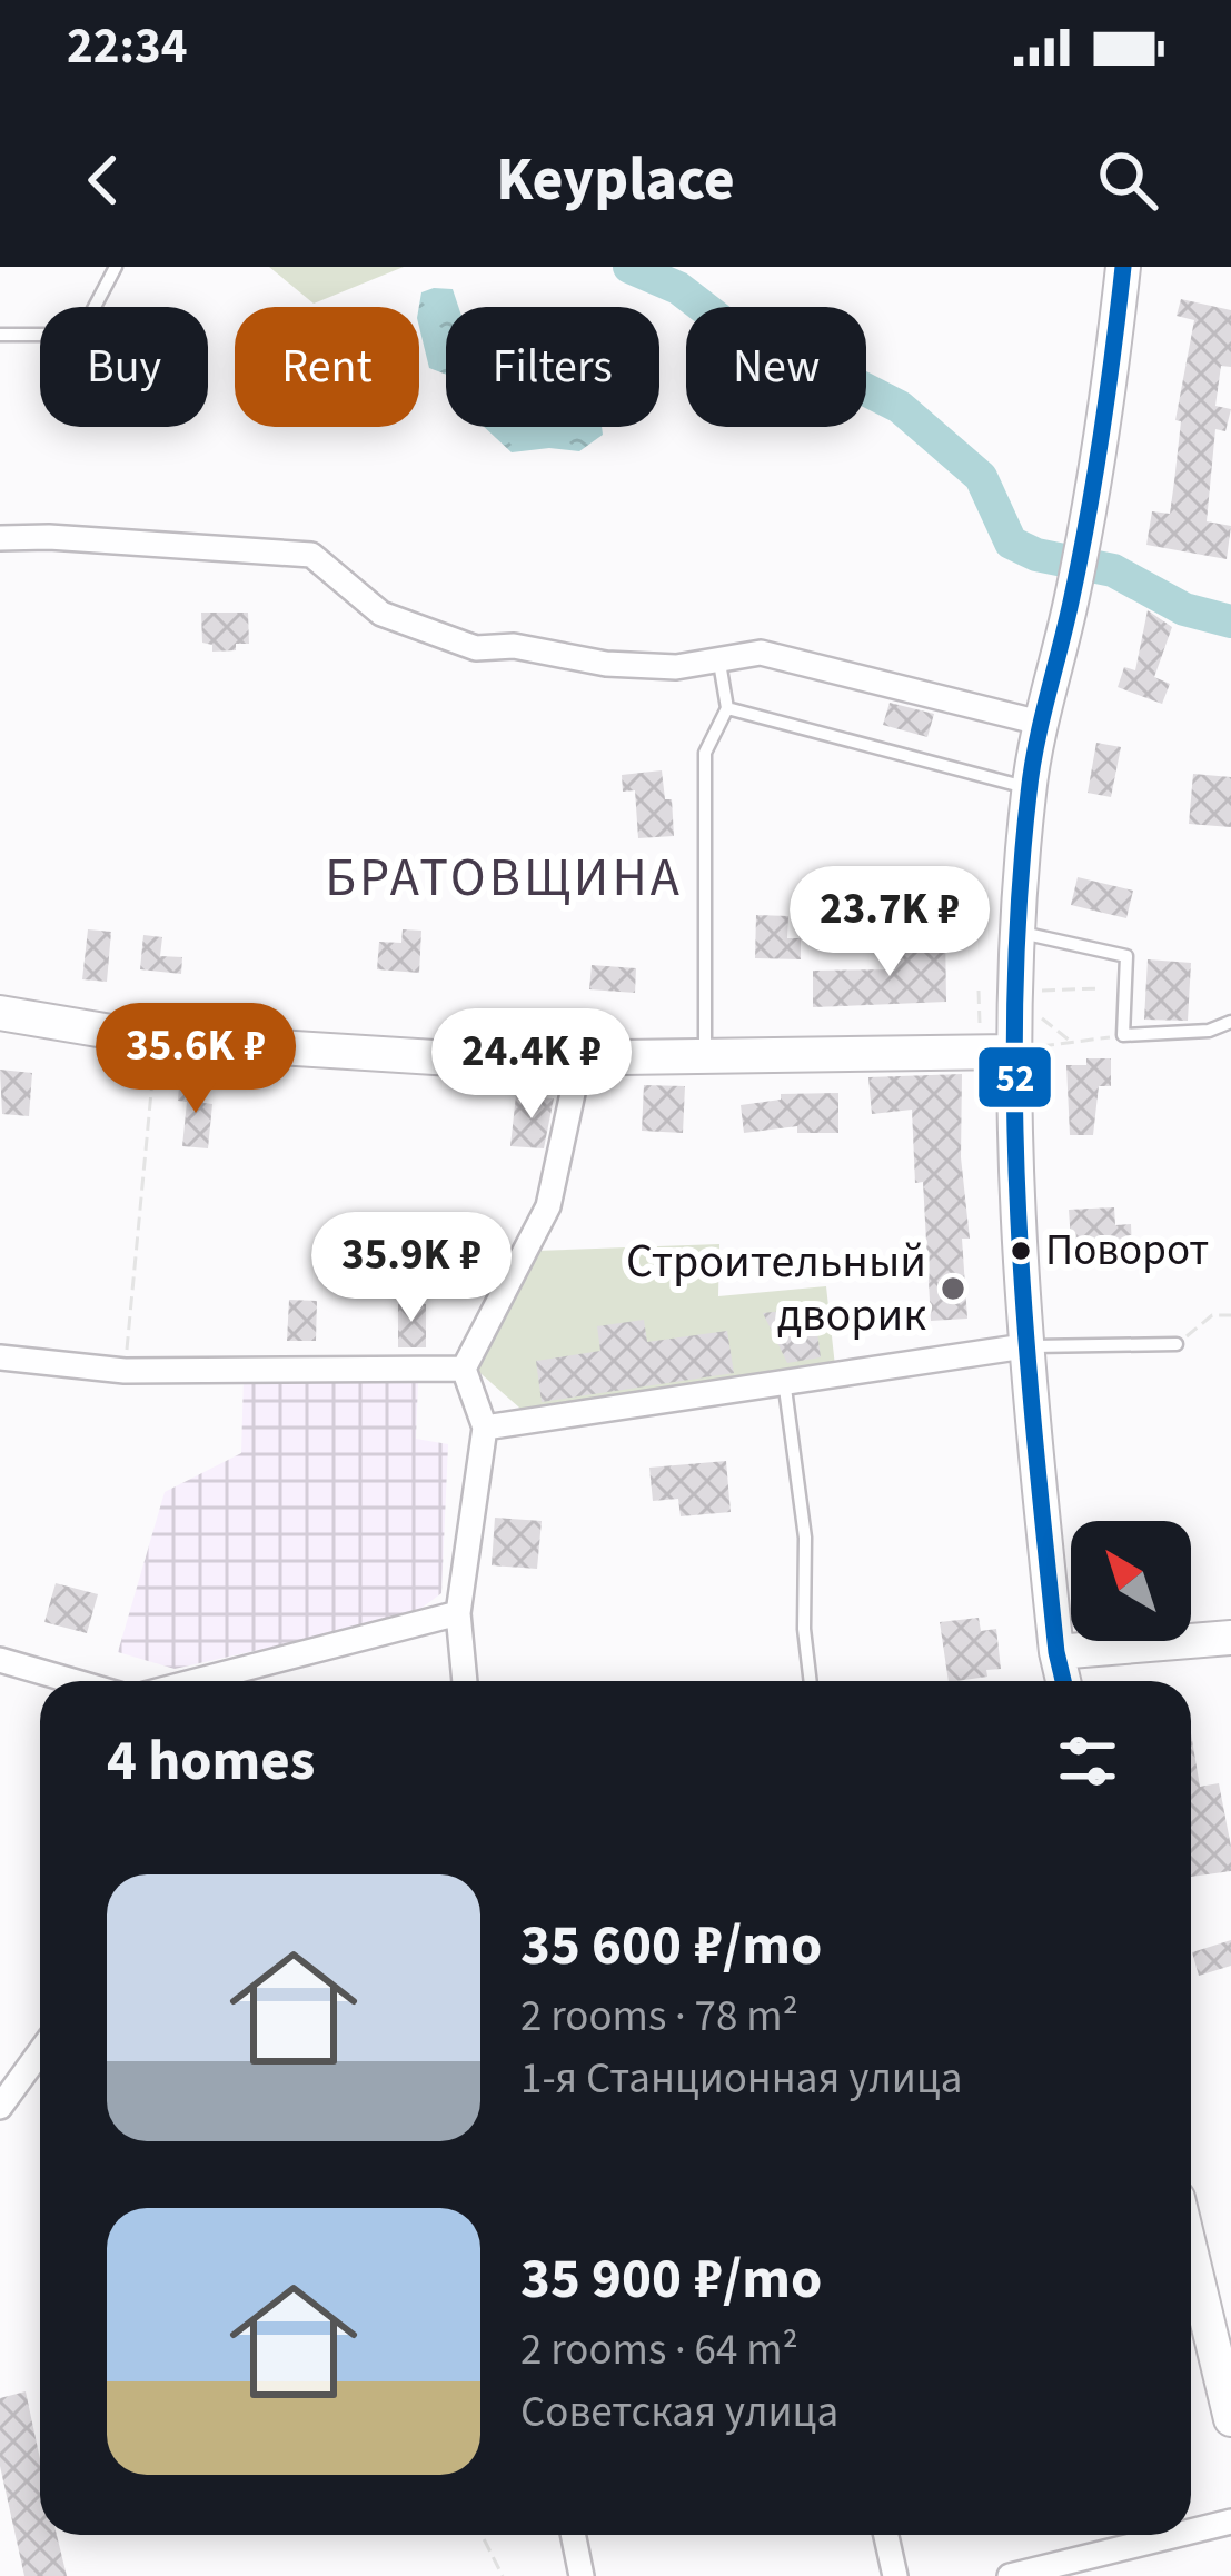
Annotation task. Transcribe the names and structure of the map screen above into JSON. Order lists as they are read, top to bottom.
{
  "districts": ["БРАТОВЩИНА"],
  "places": ["Поворот", "Строительный дворик"],
  "lines": ["transit line 52"],
  "north": "top left",
  "page": {
    "status": "22:34",
    "header": "Keyplace",
    "chip": [
      "Buy",
      "Rent",
      "Filters",
      "New"
    ],
    "price": [
      "23.7K ₽",
      "35.6K ₽",
      "24.4K ₽",
      "35.9K ₽"
    ],
    "heading": "4 homes",
    "list": [
      {
        "name": "35 600 ₽/mo",
        "note": "2 rooms · 78 m² · 1-я Станционная улица"
      },
      {
        "name": "35 900 ₽/mo",
        "note": "2 rooms · 64 m² · Советская улица"
      }
    ]
  }
}
